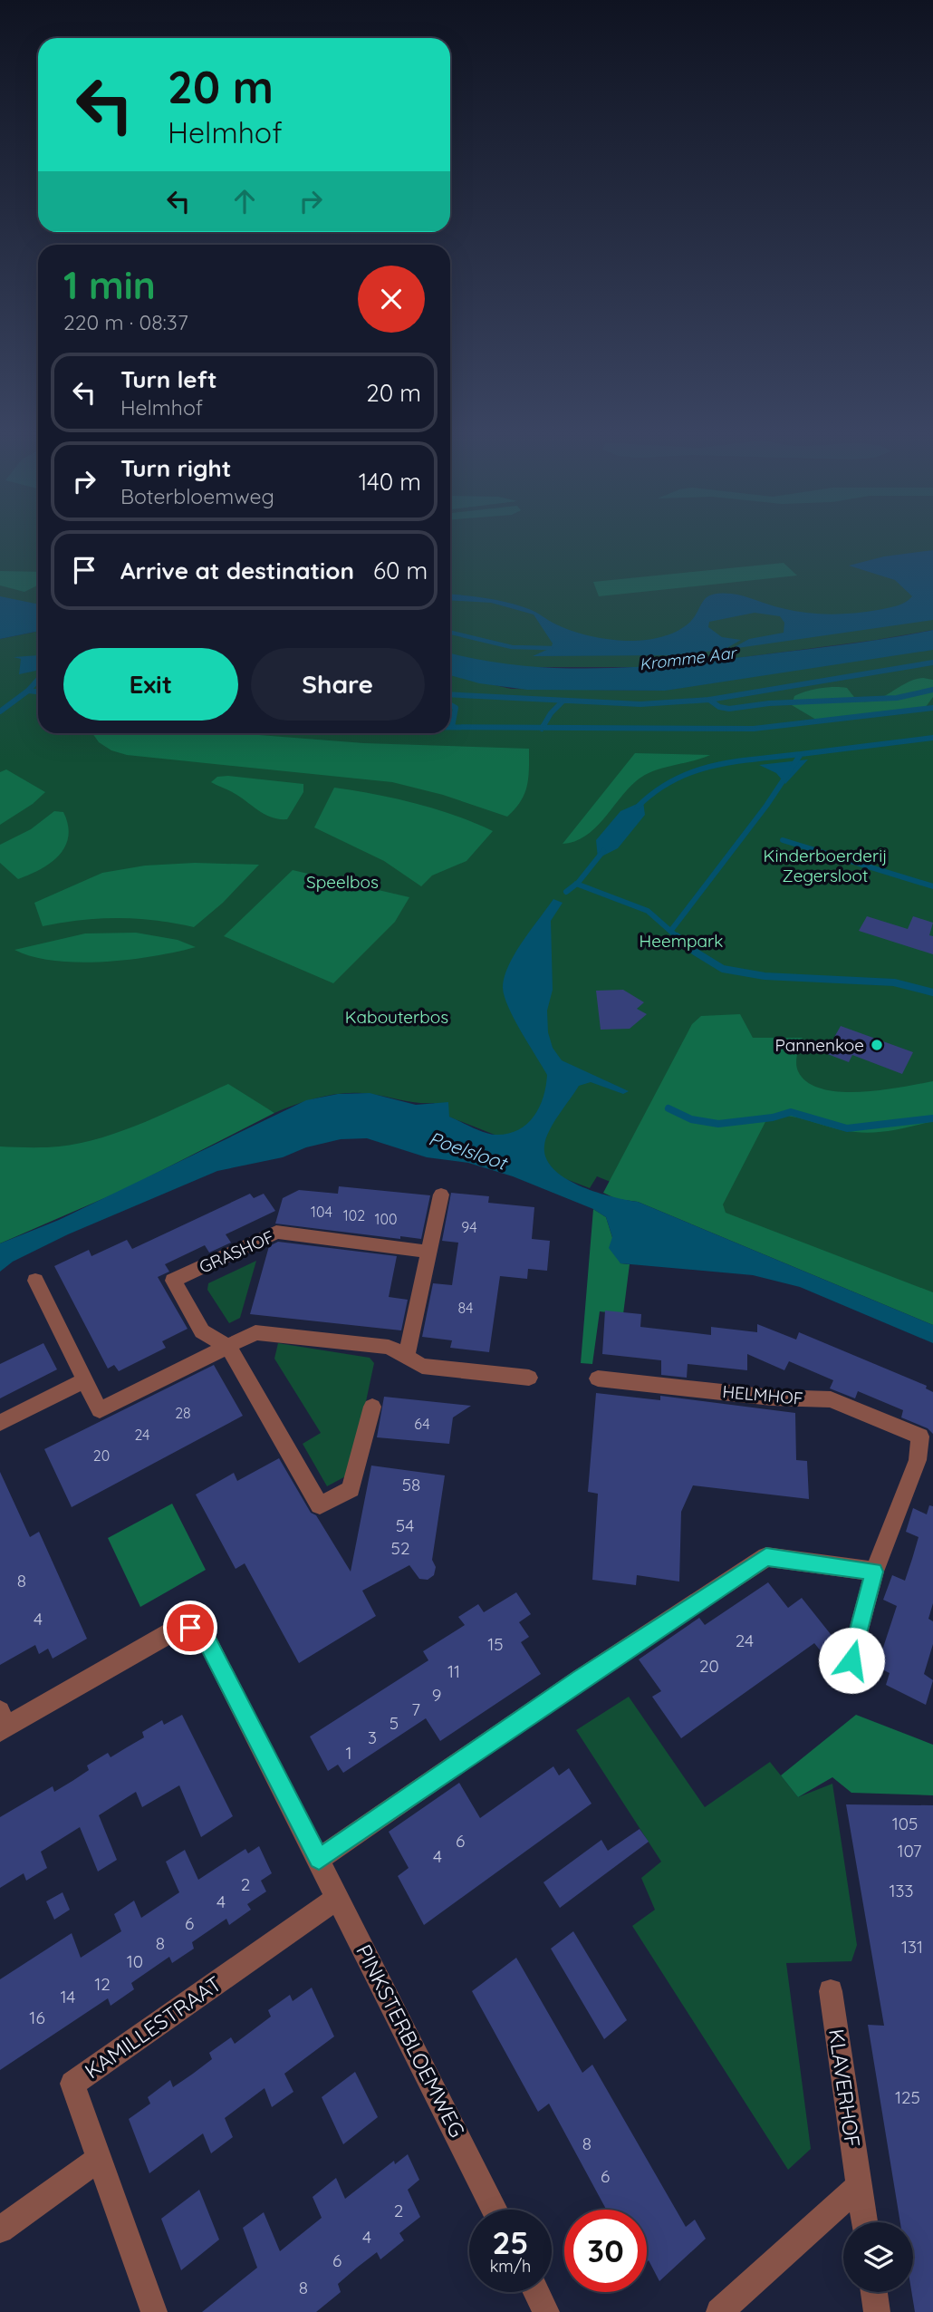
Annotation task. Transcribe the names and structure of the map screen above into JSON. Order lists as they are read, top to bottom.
{
  "streets": {
    "street": [
      "GRASHOF",
      "HELMHOF",
      "KAMILLESTRAAT",
      "PINKSTERBLOEMWEG",
      "KLAVERHOF"
    ]
  },
  "crossings": [
    ["KAMILLESTRAAT", "PINKSTERBLOEMWEG"]
  ],
  "water": ["Kromme Aar", "Poelsloot"],
  "parks": [
    "Kinderboerderij Zegersloot",
    "Speelbos",
    "Heempark",
    "Kabouterbos"
  ],
  "places": ["Pannenkoe"],
  "house_numbers": [
    "104",
    "102",
    "100",
    "94",
    "84",
    "28",
    "64",
    "24",
    "20",
    "58",
    "54",
    "52",
    "8",
    "4",
    "24",
    "15",
    "20",
    "11",
    "9",
    "7",
    "5",
    "3",
    "1",
    "105",
    "6",
    "107",
    "4",
    "2",
    "133",
    "4",
    "6",
    "8",
    "131",
    "10",
    "12",
    "14",
    "16",
    "125",
    "8",
    "6",
    "2",
    "4",
    "6",
    "8"
  ],
  "page": {
    "turn": ["20 m", "Helmhof"],
    "heading": ["1 min", "220 m · 08:37"],
    "list": [
      {
        "name": "Turn left",
        "note": "Helmhof",
        "value": "20 m"
      },
      {
        "name": "Turn right",
        "note": "Boterbloemweg",
        "value": "140 m"
      },
      {
        "name": "Arrive at destination",
        "value": "60 m"
      }
    ],
    "buttons": ["Exit", "Share"],
    "speed": "25 km/h",
    "limit": "30"
  }
}
